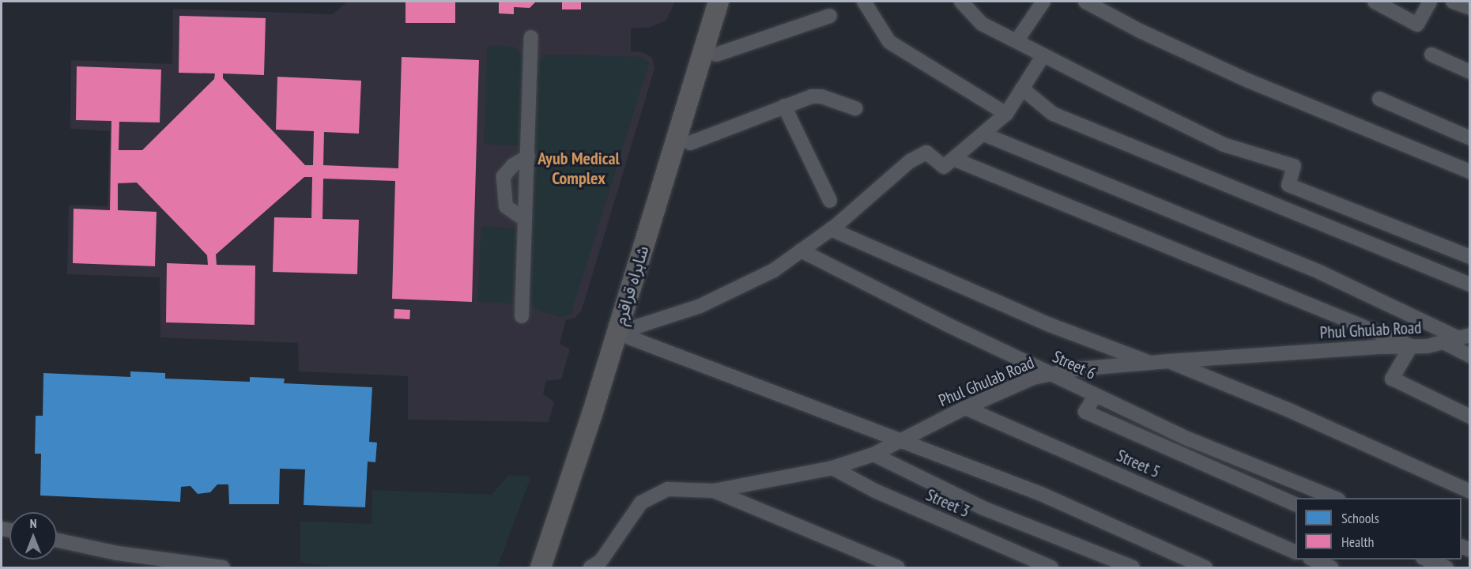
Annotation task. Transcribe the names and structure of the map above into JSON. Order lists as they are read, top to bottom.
{
  "streets": {
    "highway": ["شاہراہ قراقرم"],
    "street": [
      "Phul Ghulab Road",
      "Street 6",
      "Street 5",
      "Street 3"
    ]
  },
  "crossings": [
    ["Phul Ghulab Road", "Street 6"],
    ["Phul Ghulab Road", "Street 5"],
    ["Phul Ghulab Road", "Street 3"]
  ],
  "districts": ["Ayub Medical Complex"],
  "legend": ["Schools", "Health"],
  "north": "top"
}
